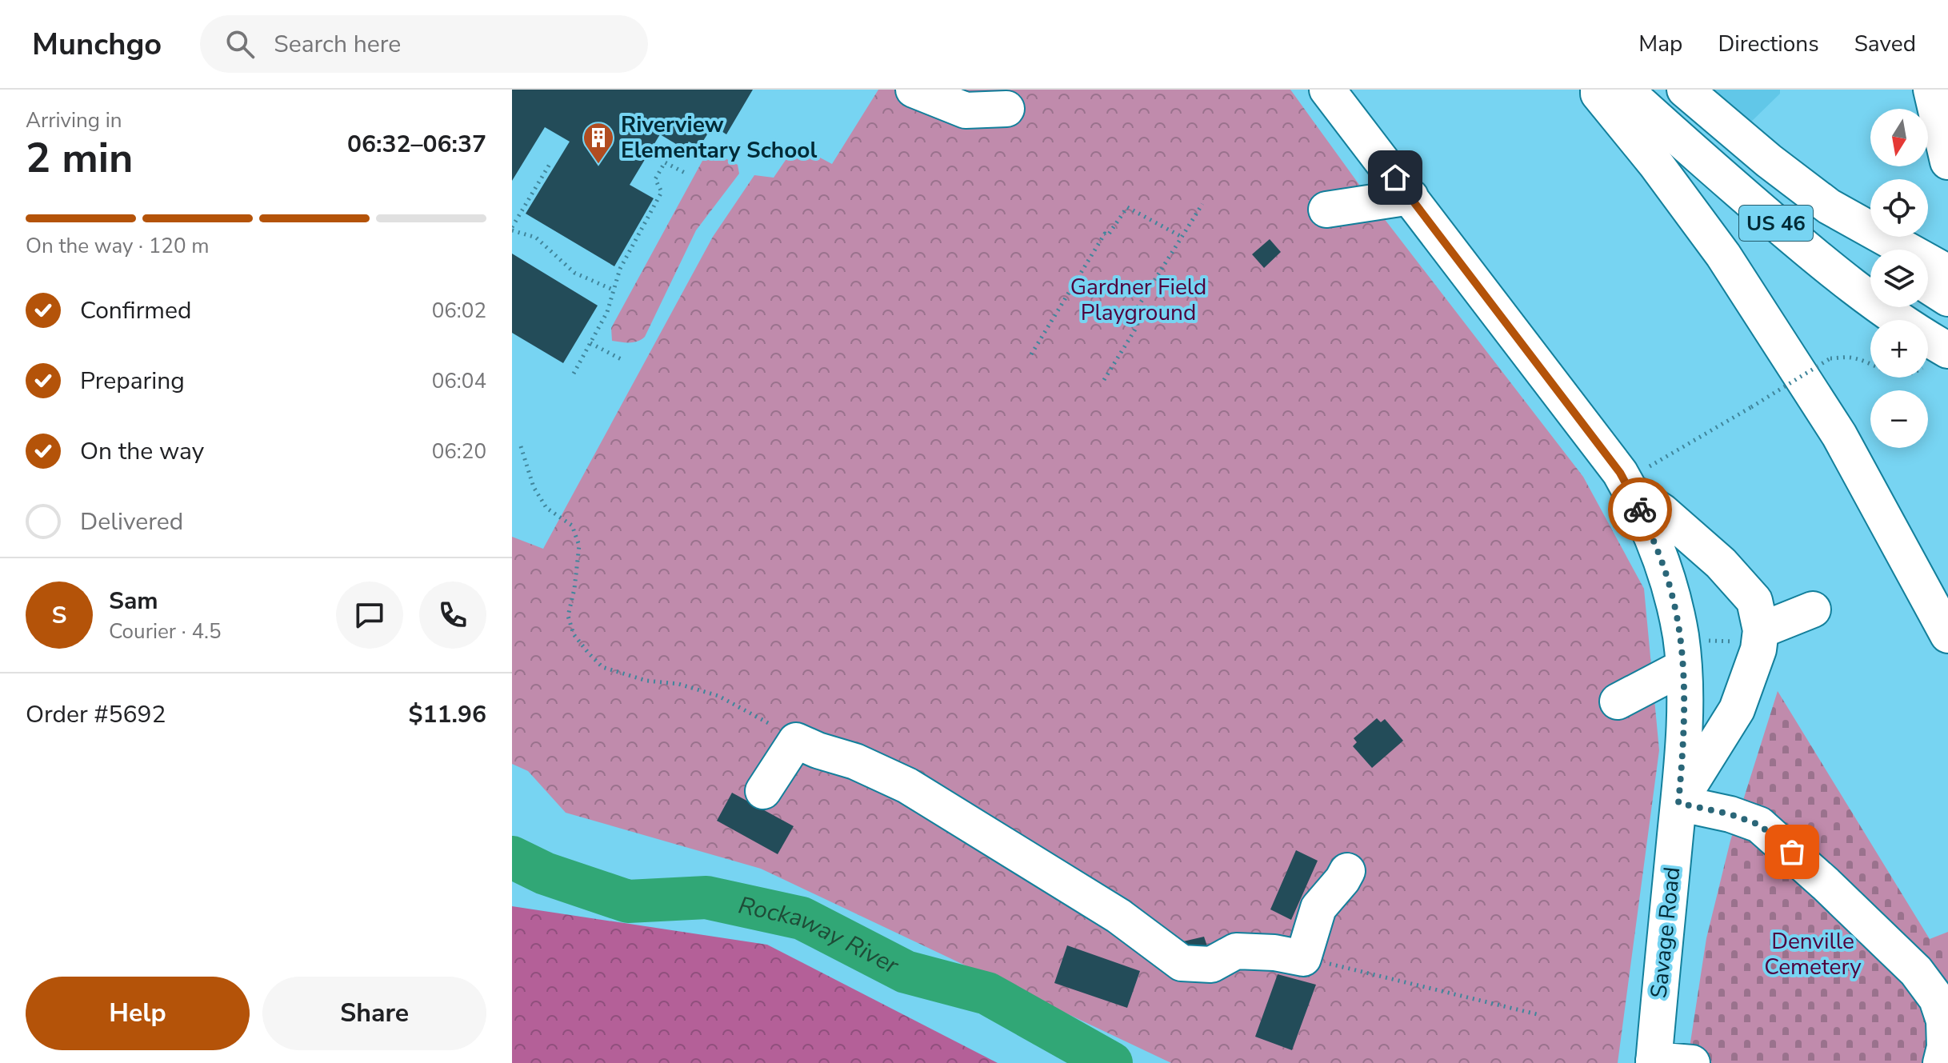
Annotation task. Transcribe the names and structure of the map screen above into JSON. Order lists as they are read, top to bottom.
{
  "streets": {
    "main road": ["US 46", "Savage Road"]
  },
  "water": ["Rockaway River"],
  "parks": ["Gardner Field Playground", "Denville Cemetery"],
  "places": {
    "building": ["Riverview Elementary School"]
  },
  "north": "bottom",
  "page": {
    "header": "Munchgo",
    "search": "Search here",
    "nav": ["Map", "Directions", "Saved"],
    "heading": ["2 min", "Arriving in", "06:32–06:37"],
    "panel": [
      "Sam",
      "Courier · 4.5",
      "Order #5692",
      "$11.96"
    ],
    "map_buttons": ["+", "−"],
    "bar": "On the way · 120 m",
    "list": [
      ["Confirmed", "06:02"],
      ["Preparing", "06:04"],
      ["On the way", "06:20"],
      "Delivered"
    ],
    "round": "S",
    "buttons": ["Help", "Share"]
  }
}
